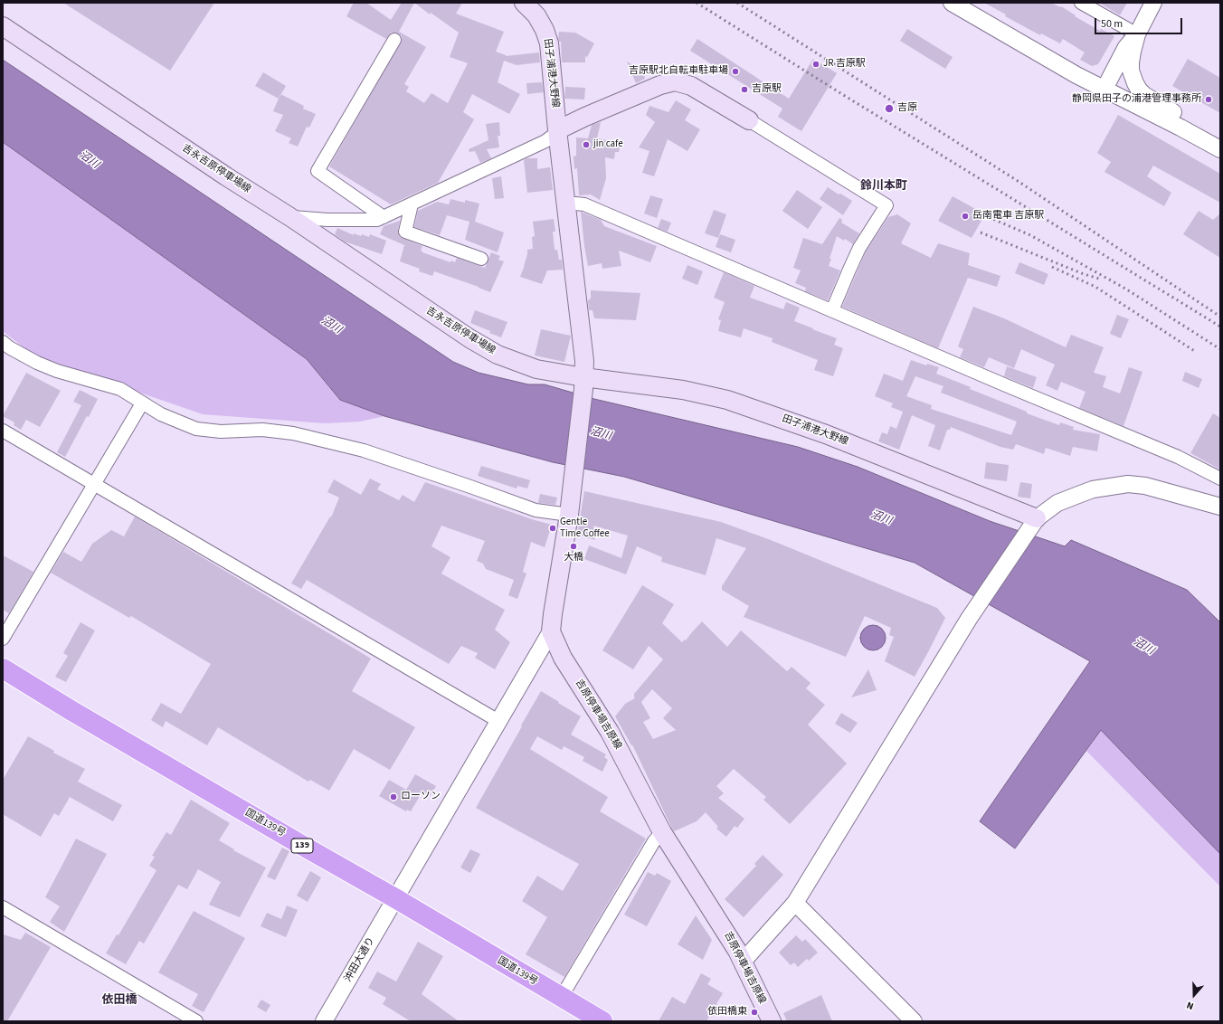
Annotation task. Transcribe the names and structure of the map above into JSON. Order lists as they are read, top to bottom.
{
  "streets": {
    "highway": ["国道139号", "139"],
    "main road": ["田子浦港大野線", "吉永吉原停車場線", "吉原停車場吉原線"],
    "street": ["沖田大通り"]
  },
  "crossings": [
    ["田子浦港大野線", "吉永吉原停車場線"],
    ["田子浦港大野線", "吉原停車場吉原線"],
    ["吉永吉原停車場線", "吉原停車場吉原線"],
    ["吉原停車場吉原線", "沖田大通り"],
    ["国道139号", "沖田大通り"]
  ],
  "districts": ["鈴川本町", "依田橋"],
  "water": ["沼川"],
  "places": [
    "JR 吉原駅",
    "吉原駅北自転車駐車場",
    "吉原駅",
    "静岡県田子の浦港管理事務所",
    "吉原",
    "jin cafe",
    "岳南電車 吉原駅",
    "Gentle Time Coffee",
    "大橋",
    "ローソン",
    "依田橋東"
  ],
  "scale_bar": "50 m",
  "north": "bottom"
}
